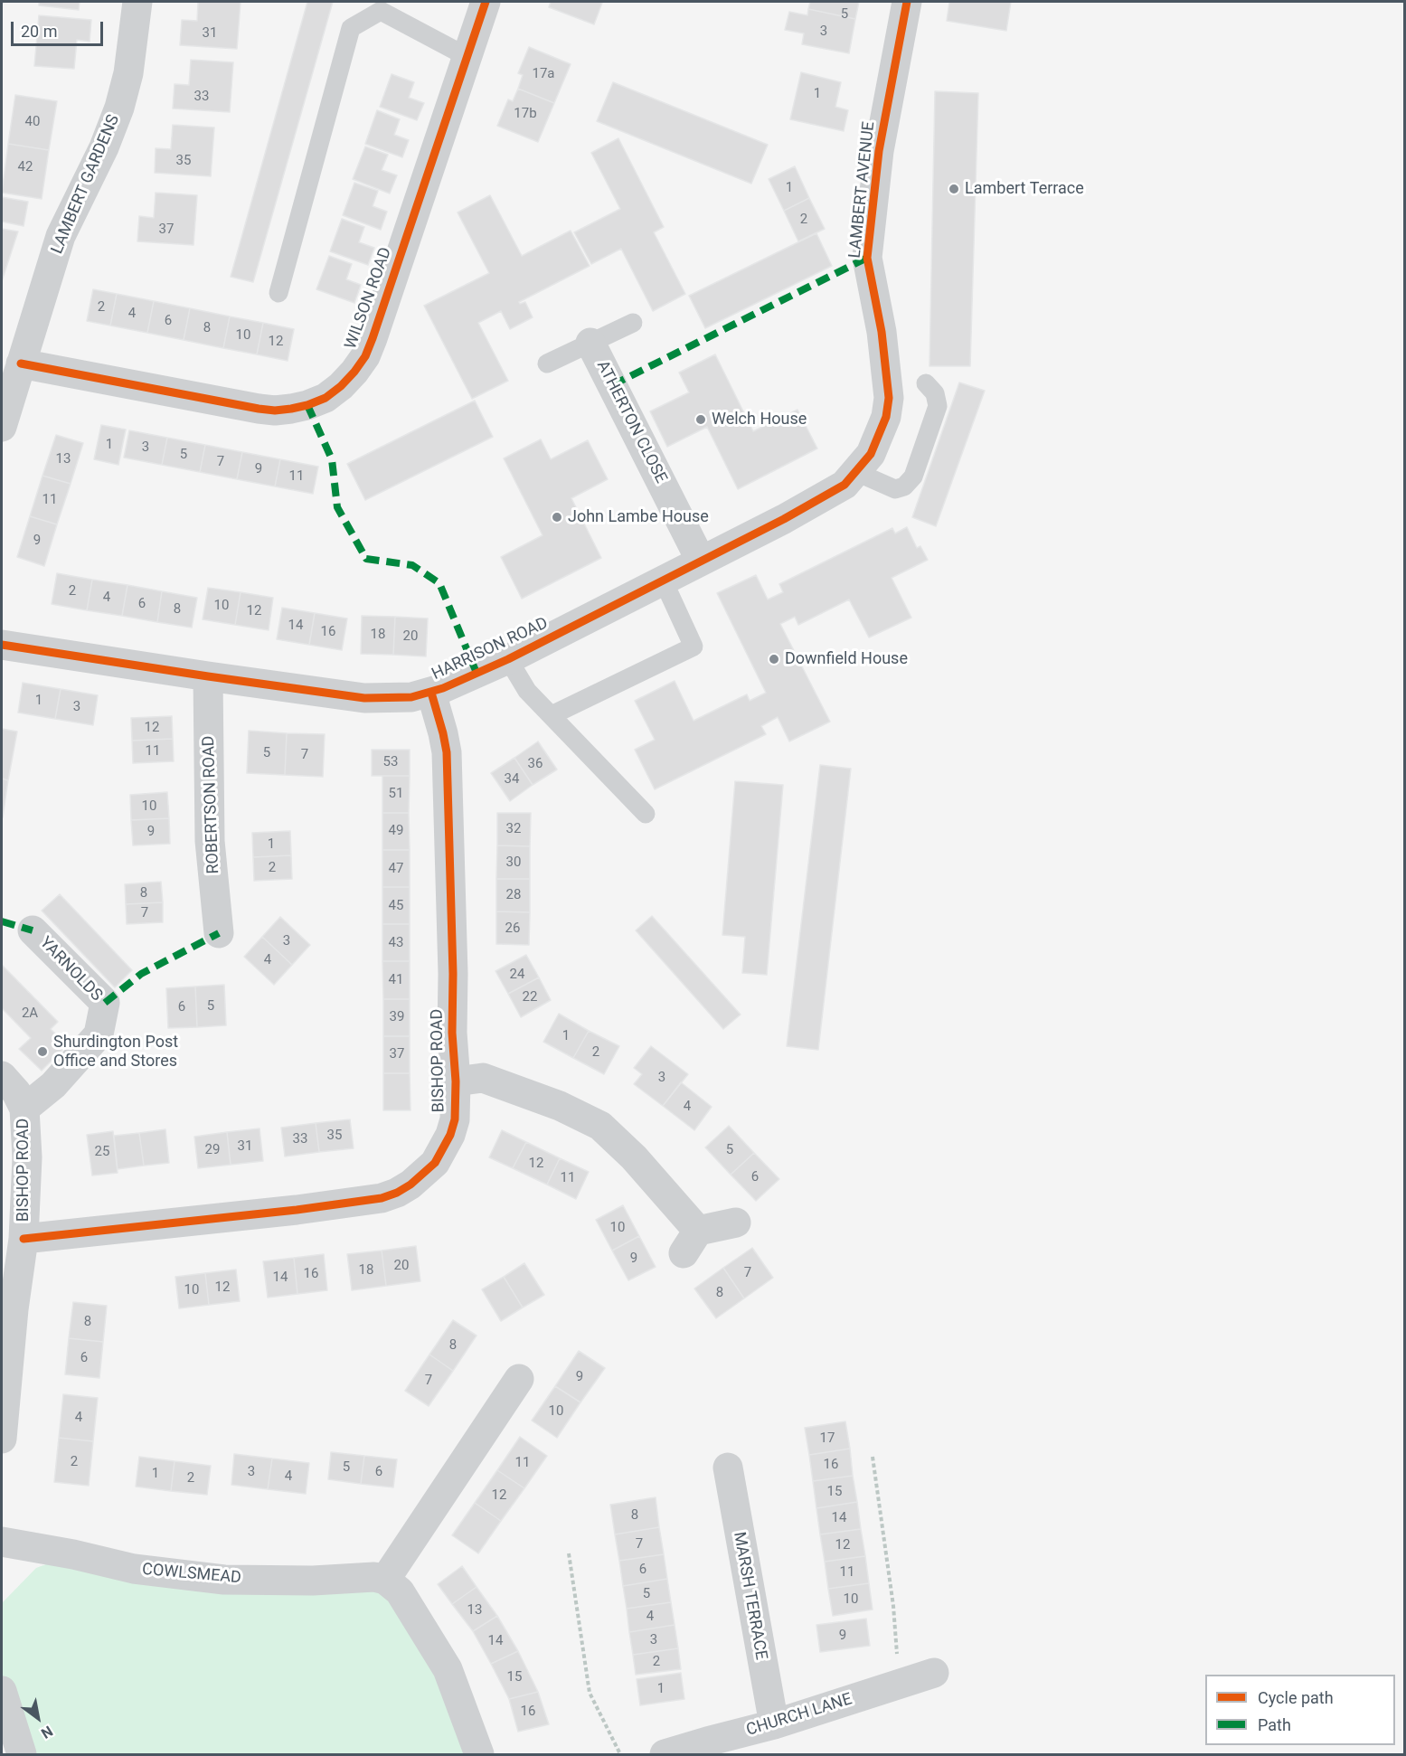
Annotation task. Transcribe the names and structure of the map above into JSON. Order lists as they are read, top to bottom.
{
  "streets": {
    "street": [
      "LAMBERT GARDENS",
      "LAMBERT AVENUE",
      "WILSON ROAD",
      "ATHERTON CLOSE",
      "HARRISON ROAD",
      "ROBERTSON ROAD",
      "YARNOLDS",
      "BISHOP ROAD",
      "COWLSMEAD",
      "MARSH TERRACE",
      "CHURCH LANE"
    ]
  },
  "crossings": [
    ["LAMBERT GARDENS", "WILSON ROAD"],
    ["LAMBERT AVENUE", "HARRISON ROAD"],
    ["ATHERTON CLOSE", "HARRISON ROAD"],
    ["HARRISON ROAD", "ROBERTSON ROAD"],
    ["HARRISON ROAD", "BISHOP ROAD"],
    ["YARNOLDS", "BISHOP ROAD"],
    ["MARSH TERRACE", "CHURCH LANE"]
  ],
  "places": [
    "Lambert Terrace",
    "Welch House",
    "John Lambe House",
    "Downfield House",
    "Shurdington Post Office and Stores"
  ],
  "house_numbers": [
    "5",
    "3",
    "31",
    "17a",
    "1",
    "33",
    "17b",
    "40",
    "35",
    "42",
    "1",
    "2",
    "37",
    "2",
    "4",
    "6",
    "8",
    "10",
    "12",
    "1",
    "3",
    "5",
    "13",
    "7",
    "9",
    "11",
    "11",
    "9",
    "2",
    "4",
    "6",
    "10",
    "8",
    "12",
    "14",
    "16",
    "18",
    "20",
    "1",
    "3",
    "12",
    "11",
    "5",
    "7",
    "53",
    "36",
    "34",
    "51",
    "10",
    "32",
    "49",
    "9",
    "1",
    "30",
    "2",
    "47",
    "8",
    "28",
    "45",
    "7",
    "26",
    "3",
    "43",
    "4",
    "24",
    "41",
    "22",
    "5",
    "6",
    "2A",
    "39",
    "1",
    "2",
    "37",
    "3",
    "4",
    "35",
    "33",
    "31",
    "29",
    "5",
    "25",
    "12",
    "6",
    "11",
    "10",
    "9",
    "20",
    "18",
    "7",
    "16",
    "14",
    "12",
    "10",
    "8",
    "8",
    "8",
    "6",
    "9",
    "7",
    "10",
    "4",
    "17",
    "2",
    "11",
    "16",
    "5",
    "3",
    "6",
    "1",
    "4",
    "2",
    "15",
    "12",
    "8",
    "14",
    "7",
    "12",
    "6",
    "11",
    "5",
    "10",
    "13",
    "4",
    "9",
    "3",
    "14",
    "2",
    "15",
    "1",
    "16"
  ],
  "legend": ["Cycle path", "Path"],
  "scale_bar": "20 m",
  "north": "bottom right"
}
